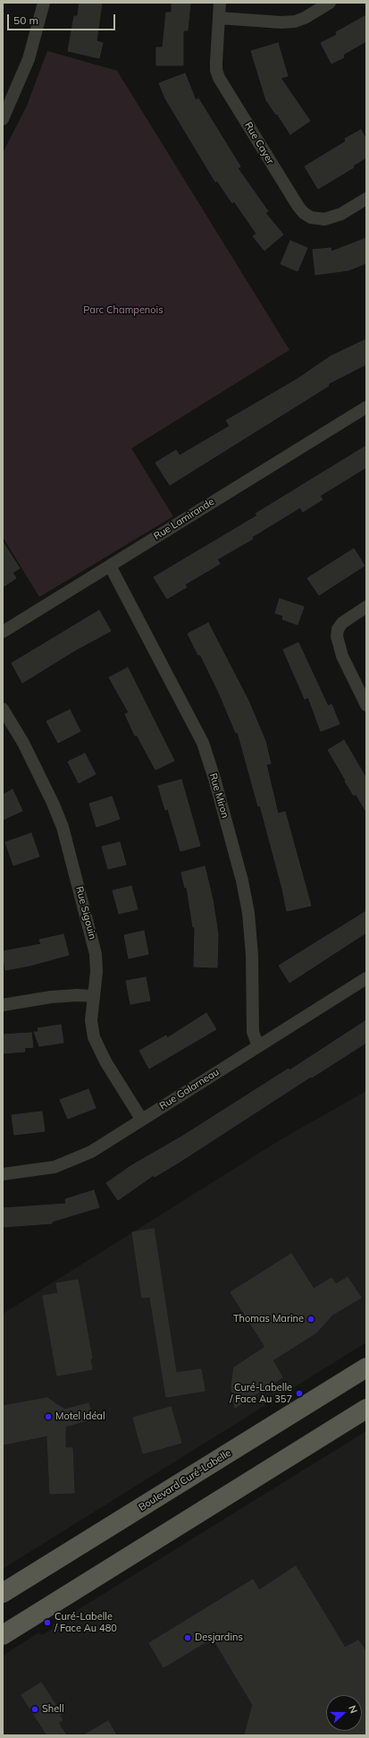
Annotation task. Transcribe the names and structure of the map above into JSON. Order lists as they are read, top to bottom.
{
  "streets": {
    "main road": ["Boulevard Curé-Labelle"],
    "street": [
      "Rue Cayer",
      "Rue Lamirande",
      "Rue Miron",
      "Rue Sigouin",
      "Rue Galarneau"
    ]
  },
  "crossings": [
    ["Rue Lamirande", "Rue Miron"],
    ["Rue Miron", "Rue Galarneau"],
    ["Rue Sigouin", "Rue Galarneau"]
  ],
  "parks": ["Parc Champenois"],
  "places": [
    "Thomas Marine",
    "Curé-Labelle / Face Au 357",
    "Motel Idéal",
    "Curé-Labelle / Face Au 480",
    "Desjardins",
    "Shell"
  ],
  "scale_bar": "50 m",
  "north": "right"
}
